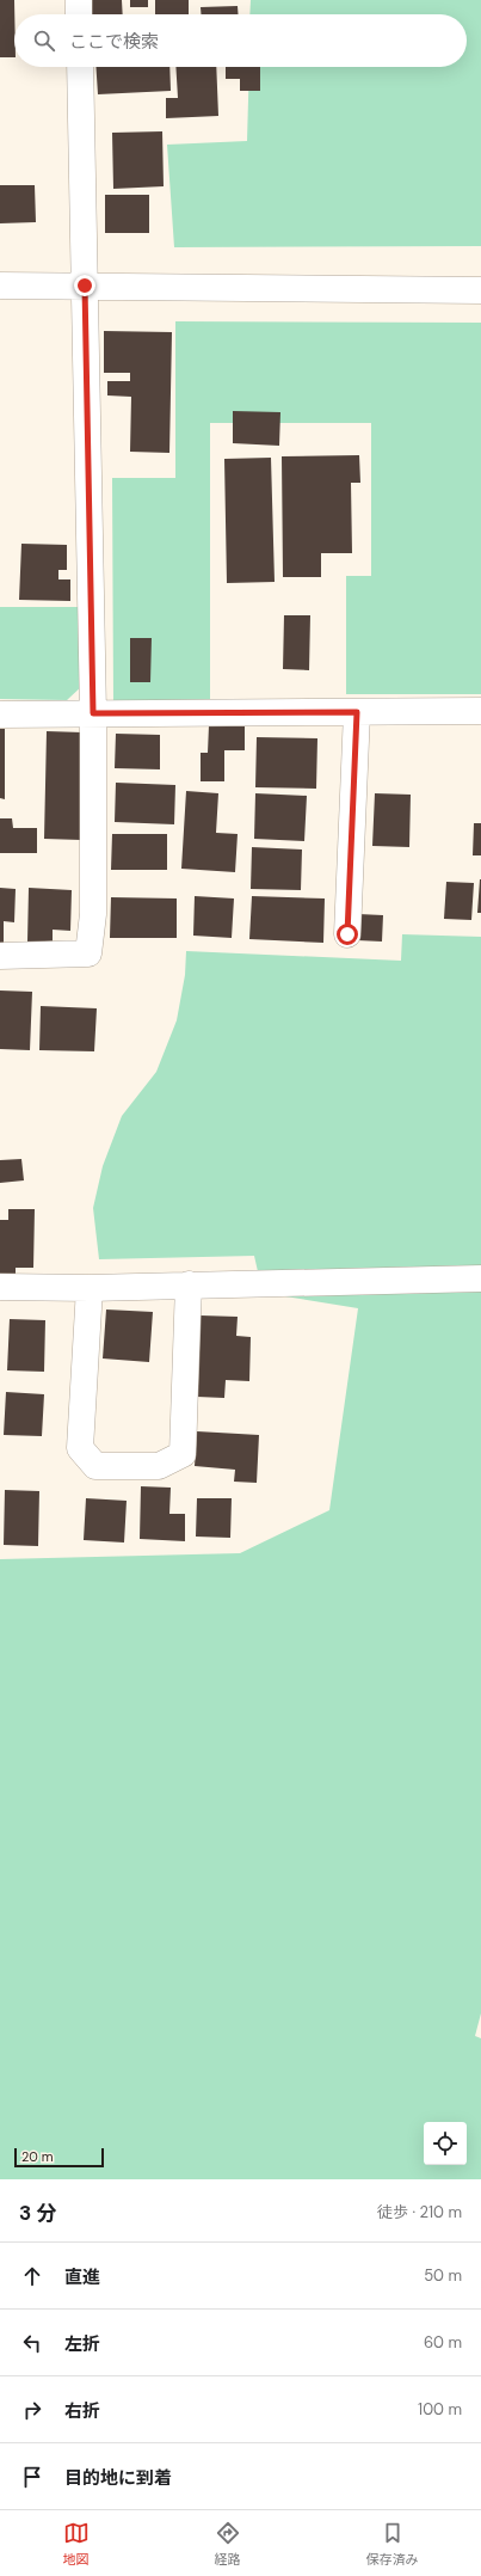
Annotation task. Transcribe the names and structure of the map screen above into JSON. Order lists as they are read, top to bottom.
{
  "scale_bar": "20 m",
  "page": {
    "search": "ここで検索",
    "scale": "20 m",
    "heading": ["3 分", "徒歩 · 210 m"],
    "list": [
      ["直進", "50 m"],
      ["左折", "60 m"],
      ["右折", "100 m"],
      "目的地に到着"
    ],
    "nav": ["地図", "経路", "保存済み"]
  }
}
